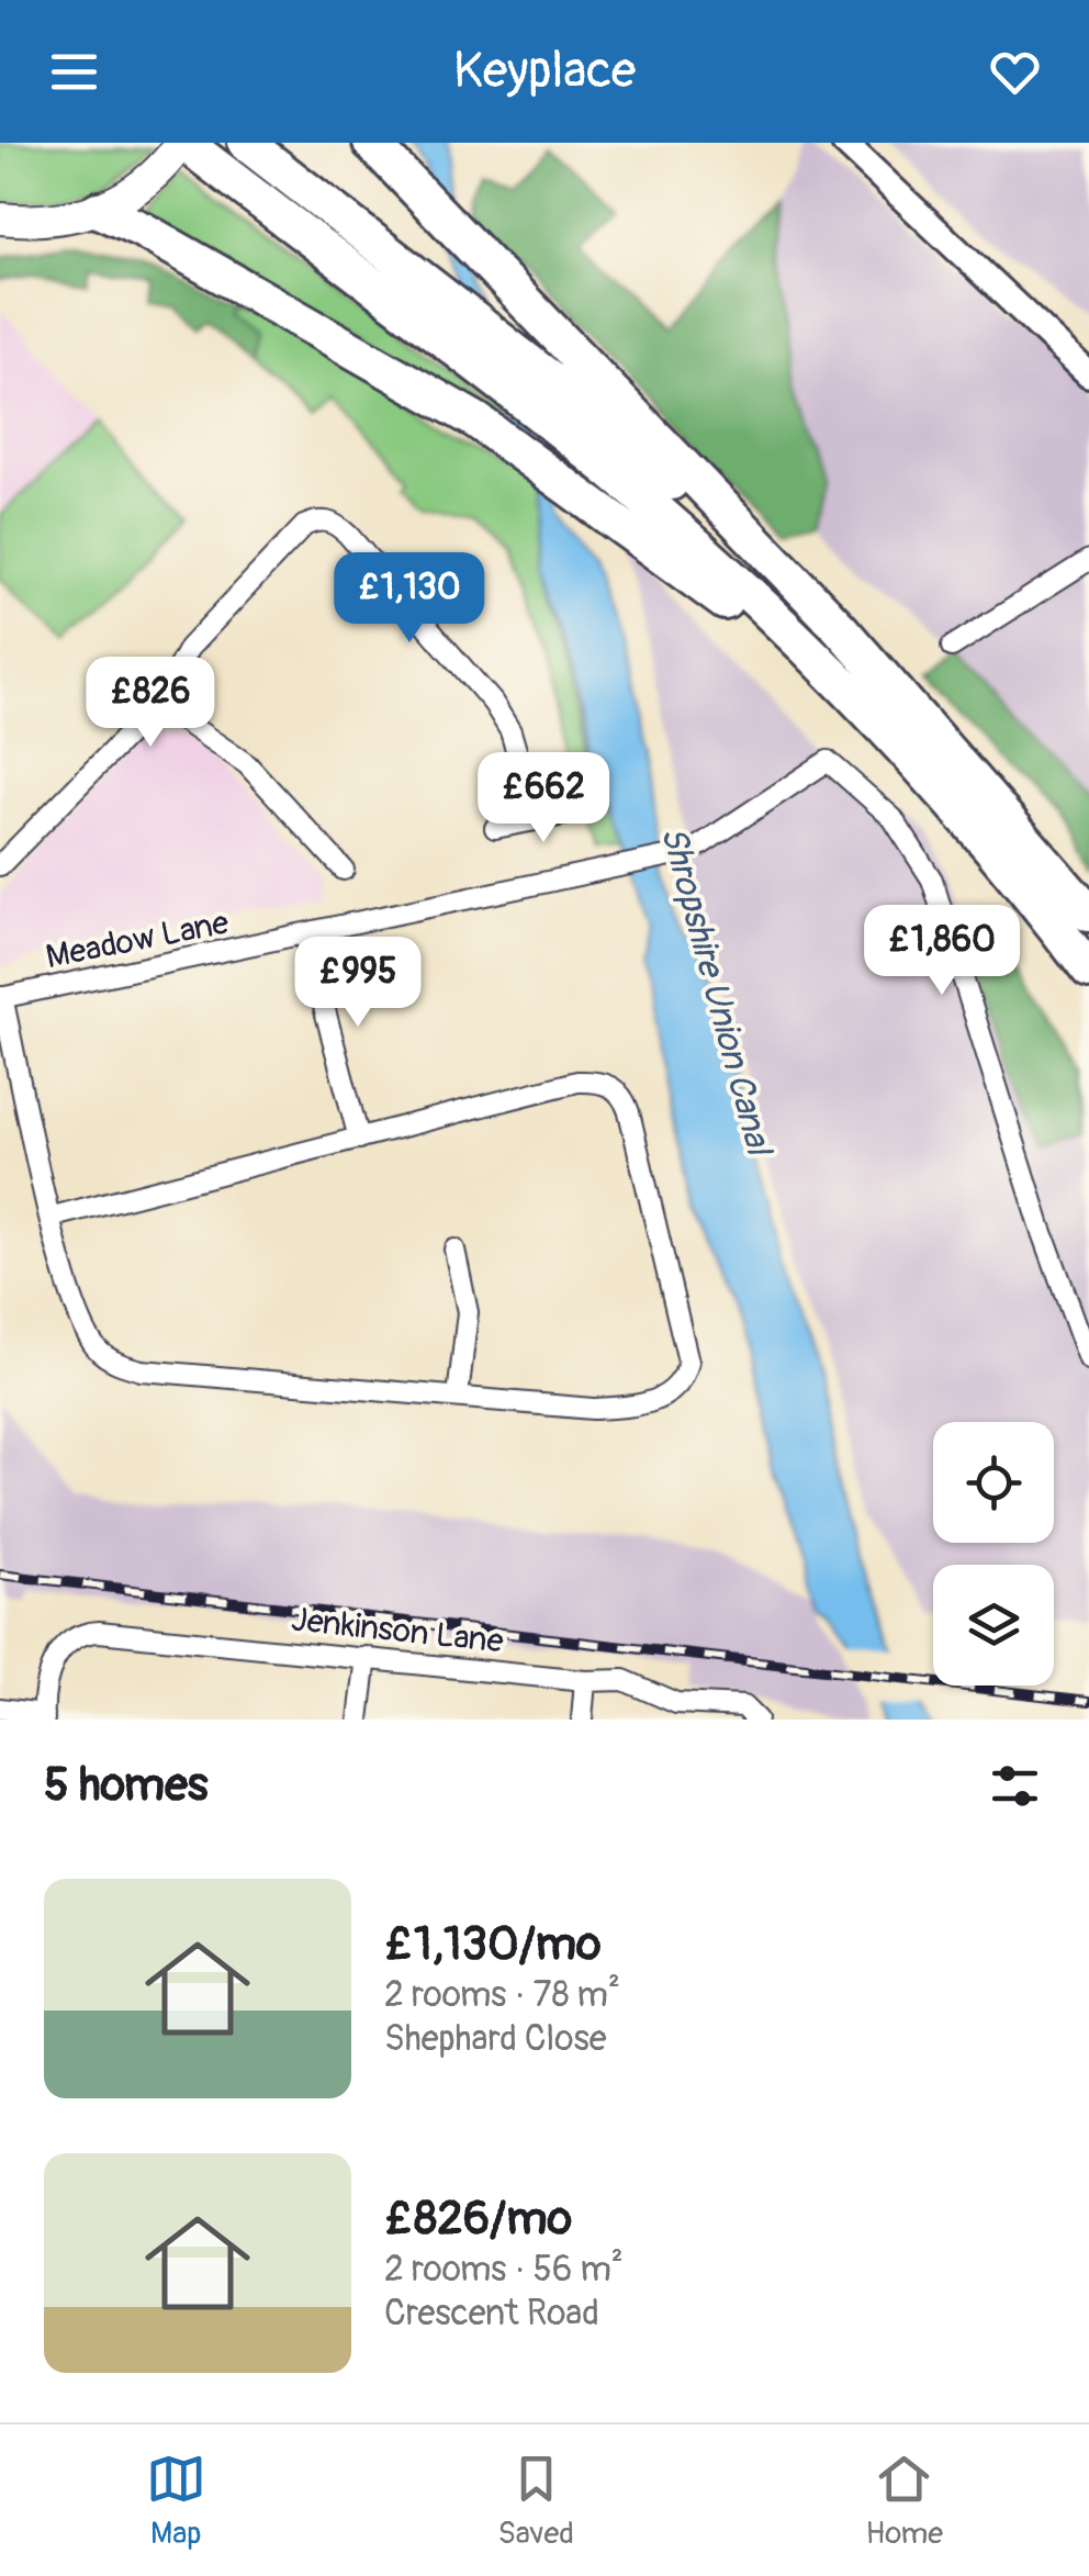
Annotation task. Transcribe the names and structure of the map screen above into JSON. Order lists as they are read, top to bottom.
{
  "streets": {
    "street": ["Meadow Lane", "Jenkinson Lane"]
  },
  "water": ["Shropshire Union Canal"],
  "page": {
    "header": "Keyplace",
    "price": [
      "£1,130",
      "£826",
      "£662",
      "£1,860",
      "£995"
    ],
    "heading": "5 homes",
    "list": [
      {
        "name": "£1,130/mo",
        "note": "2 rooms · 78 m² · Shephard Close"
      },
      {
        "name": "£826/mo",
        "note": "2 rooms · 56 m² · Crescent Road"
      }
    ],
    "tabs": ["Map", "Saved", "Home"]
  }
}
